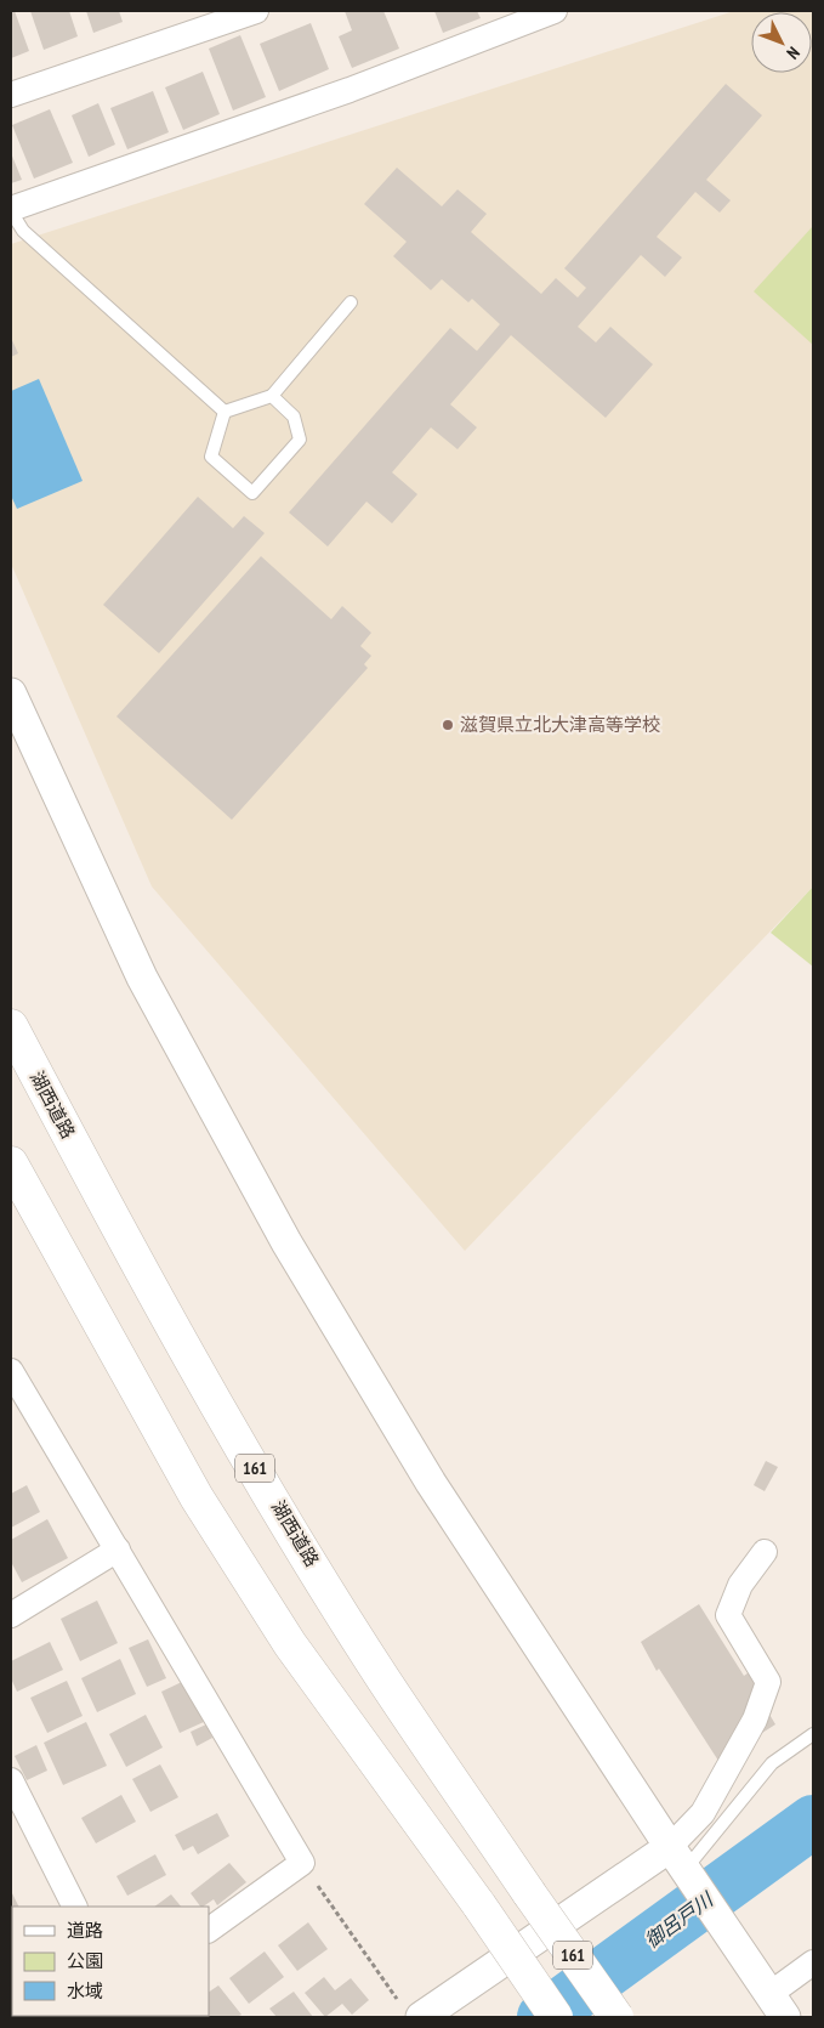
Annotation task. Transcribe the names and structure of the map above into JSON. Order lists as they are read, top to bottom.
{
  "streets": {
    "highway": ["湖西道路", "161"]
  },
  "water": ["御呂戸川"],
  "places": ["滋賀県立北大津高等学校"],
  "legend": ["道路", "公園", "水域"],
  "north": "bottom right"
}
